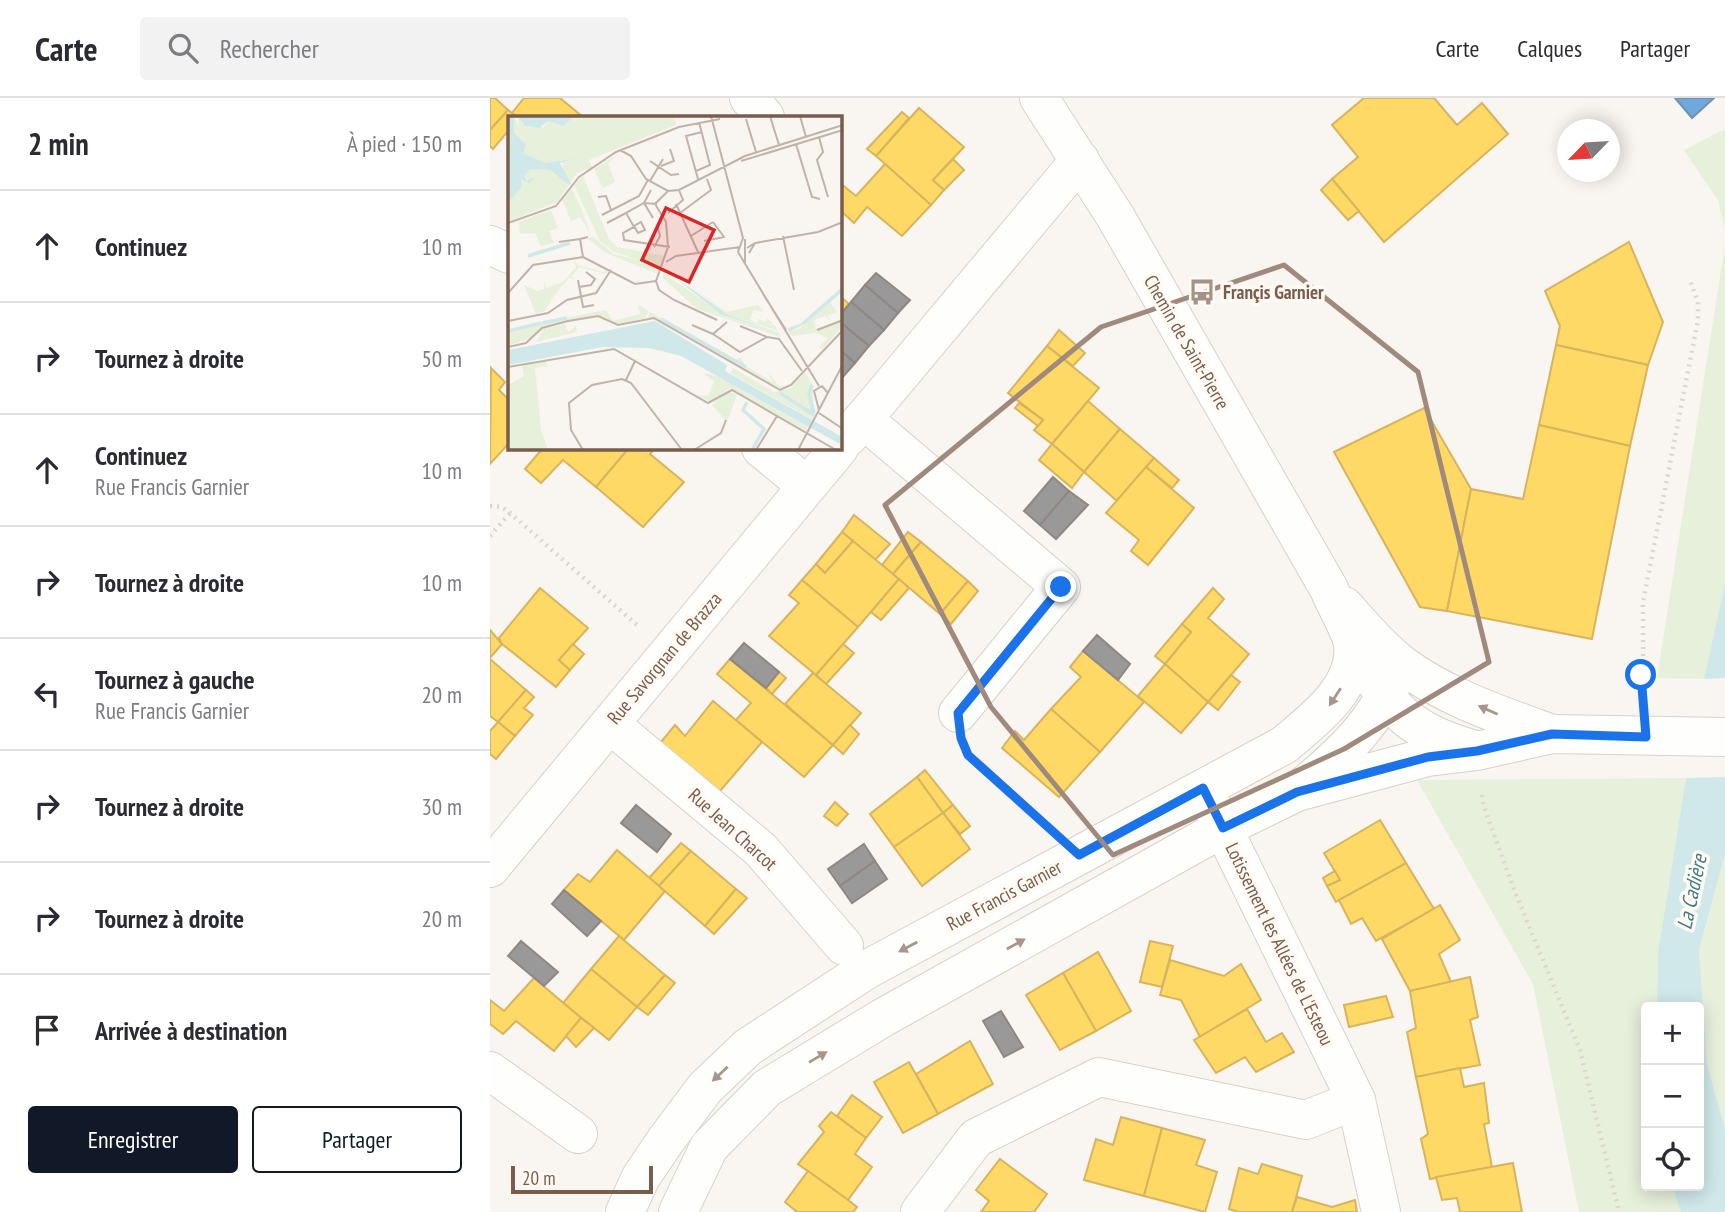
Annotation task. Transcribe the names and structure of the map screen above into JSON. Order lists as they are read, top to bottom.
{
  "streets": {
    "street": [
      "Chemin de Saint-Pierre",
      "Rue Savorgnan de Brazza",
      "Rue Jean Charcot",
      "Rue Francis Garnier",
      "Lotissement les Allées de L'Esteou"
    ]
  },
  "crossings": [
    ["Chemin de Saint-Pierre", "Rue Savorgnan de Brazza"],
    ["Rue Savorgnan de Brazza", "Rue Jean Charcot"],
    ["Rue Francis Garnier", "Lotissement les Allées de L'Esteou"]
  ],
  "water": ["La Cadière"],
  "places": {
    "bus stop": ["Françis Garnier"]
  },
  "scale_bar": "20 m",
  "north": "bottom left",
  "page": {
    "header": "Carte",
    "search": "Rechercher",
    "nav": ["Carte", "Calques", "Partager"],
    "heading": ["2 min", "À pied · 150 m"],
    "list": [
      ["Continuez", "10 m"],
      ["Tournez à droite", "50 m"],
      ["Continuez", "Rue Francis Garnier", "10 m"],
      ["Tournez à droite", "10 m"],
      ["Tournez à gauche", "Rue Francis Garnier", "20 m"],
      ["Tournez à droite", "30 m"],
      ["Tournez à droite", "20 m"],
      "Arrivée à destination"
    ],
    "map_buttons": ["+", "−"],
    "buttons": ["Enregistrer", "Partager"],
    "scale": "20 m"
  }
}
